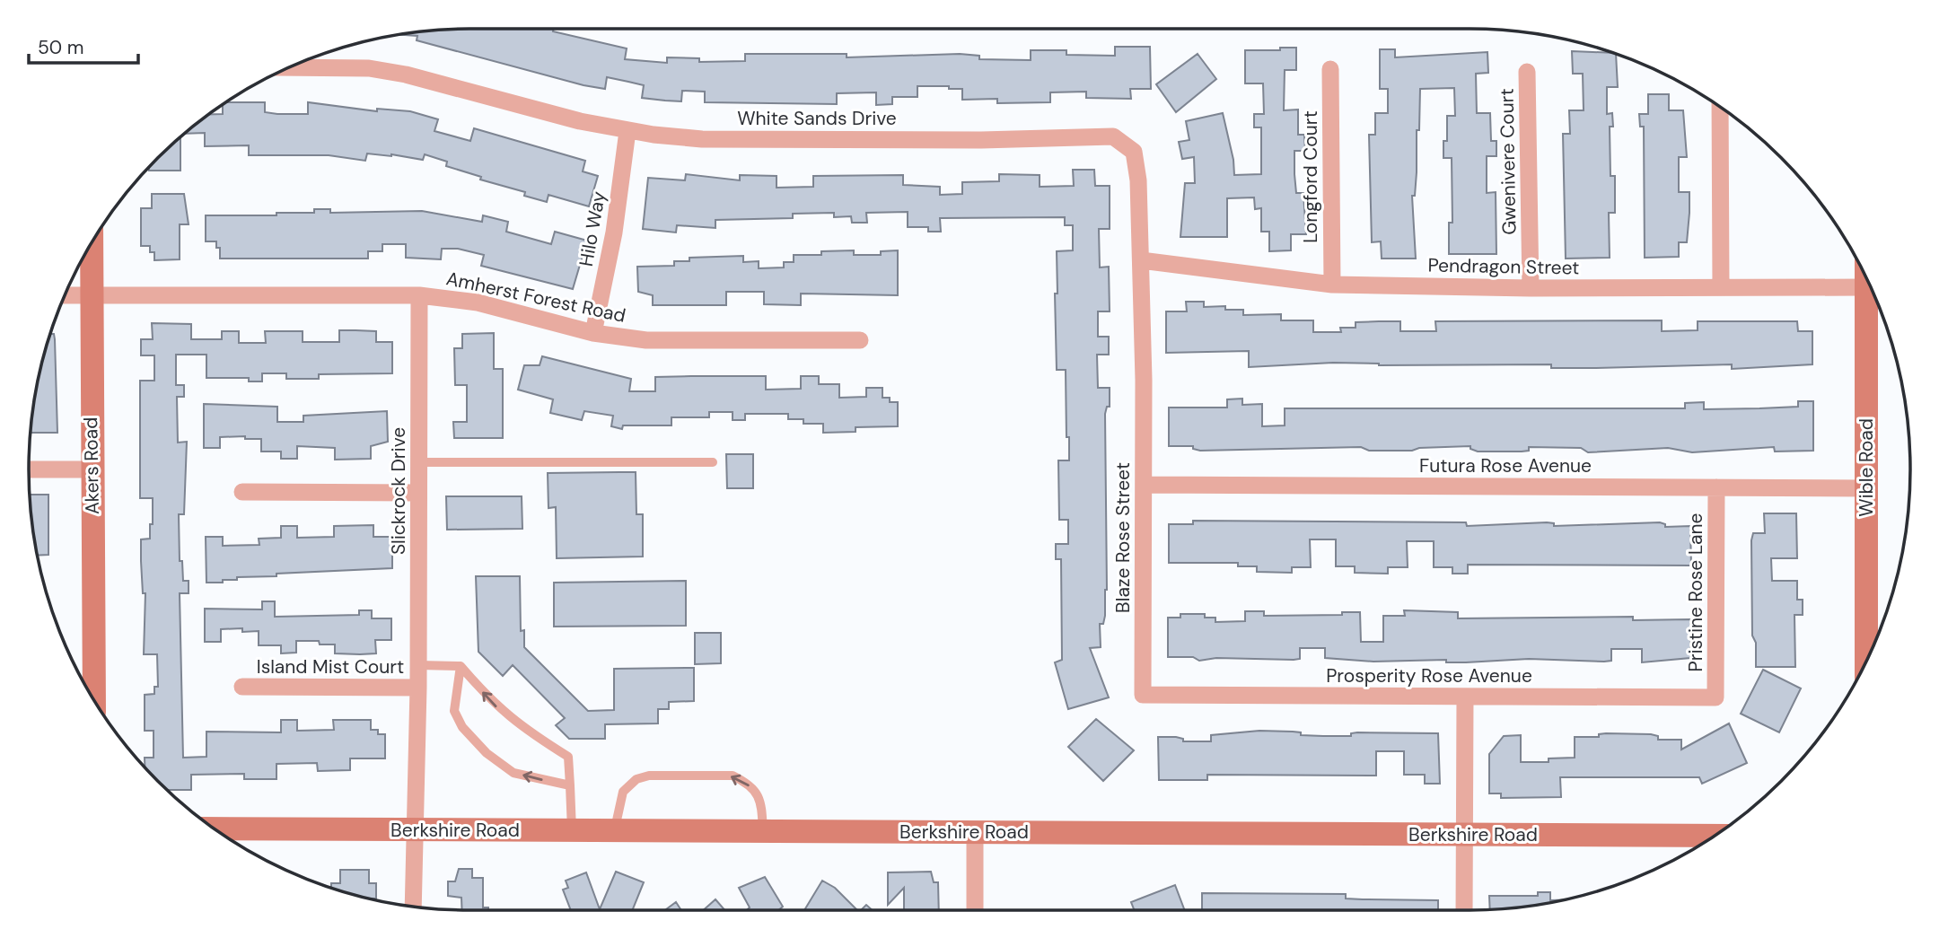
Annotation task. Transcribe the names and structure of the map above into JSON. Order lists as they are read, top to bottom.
{
  "streets": {
    "street": [
      "White Sands Drive",
      "Gwenivere Court",
      "Longford Court",
      "Hilo Way",
      "Pendragon Street",
      "Amherst Forest Road",
      "Akers Road",
      "Futura Rose Avenue",
      "Wible Road",
      "Slickrock Drive",
      "Blaze Rose Street",
      "Pristine Rose Lane",
      "Island Mist Court",
      "Prosperity Rose Avenue",
      "Berkshire Road"
    ]
  },
  "crossings": [
    ["White Sands Drive", "Hilo Way"],
    ["White Sands Drive", "Pendragon Street"],
    ["White Sands Drive", "Blaze Rose Street"],
    ["Gwenivere Court", "Pendragon Street"],
    ["Longford Court", "Pendragon Street"],
    ["Hilo Way", "Amherst Forest Road"],
    ["Pendragon Street", "Wible Road"],
    ["Amherst Forest Road", "Akers Road"],
    ["Amherst Forest Road", "Slickrock Drive"],
    ["Futura Rose Avenue", "Wible Road"],
    ["Futura Rose Avenue", "Blaze Rose Street"],
    ["Futura Rose Avenue", "Pristine Rose Lane"],
    ["Slickrock Drive", "Island Mist Court"],
    ["Slickrock Drive", "Berkshire Road"],
    ["Blaze Rose Street", "Prosperity Rose Avenue"],
    ["Pristine Rose Lane", "Prosperity Rose Avenue"]
  ],
  "scale_bar": "50 m"
}
